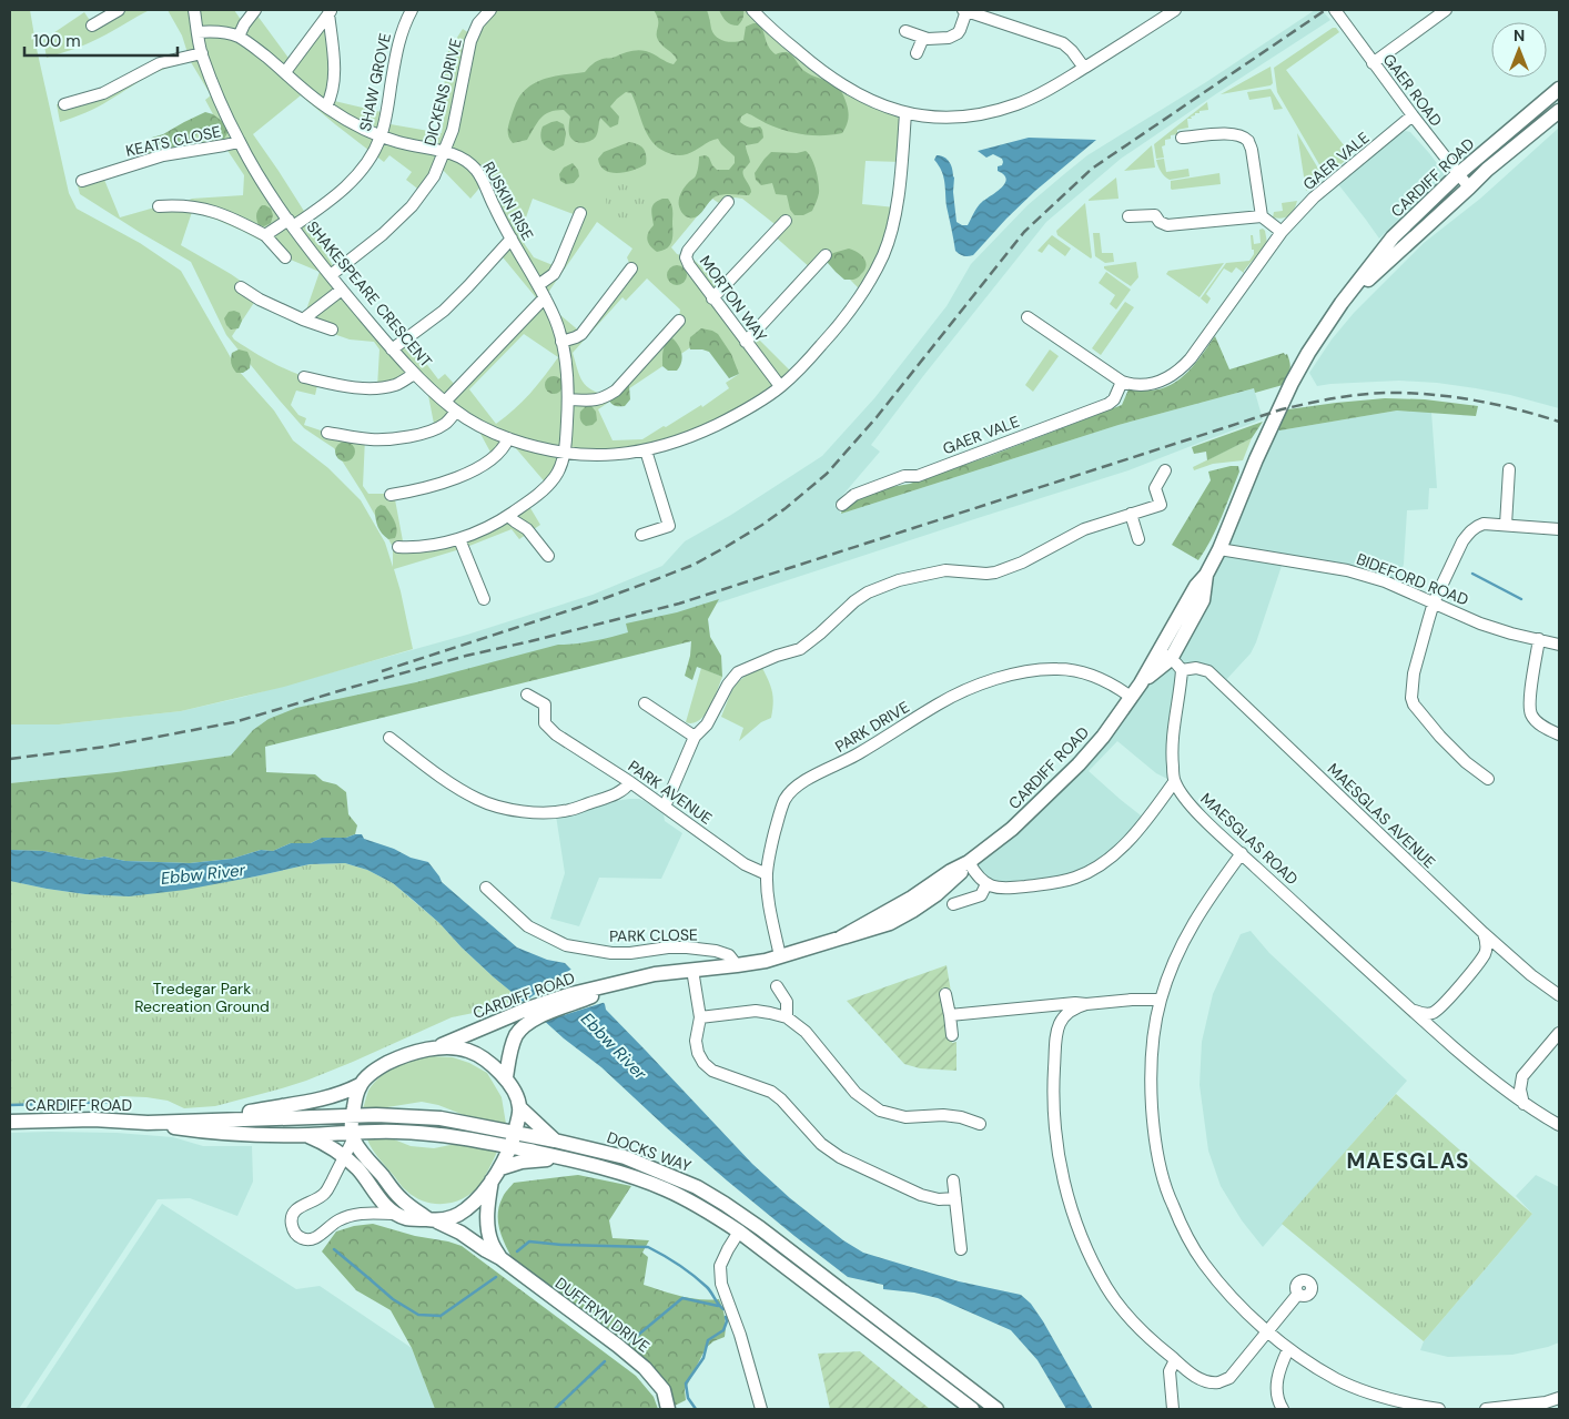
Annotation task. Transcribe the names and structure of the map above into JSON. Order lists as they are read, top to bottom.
{
  "streets": {
    "main road": ["CARDIFF ROAD", "DOCKS WAY", "DUFFRYN DRIVE"],
    "street": [
      "SHAW GROVE",
      "GAER ROAD",
      "DICKENS DRIVE",
      "KEATS CLOSE",
      "GAER VALE",
      "RUSKIN RISE",
      "SHAKESPEARE CRESCENT",
      "MORTON WAY",
      "BIDEFORD ROAD",
      "PARK DRIVE",
      "PARK AVENUE",
      "MAESGLAS AVENUE",
      "MAESGLAS ROAD",
      "PARK CLOSE"
    ]
  },
  "crossings": [
    ["SHAW GROVE", "RUSKIN RISE"],
    ["SHAW GROVE", "SHAKESPEARE CRESCENT"],
    ["GAER ROAD", "GAER VALE"],
    ["GAER ROAD", "CARDIFF ROAD"],
    ["DICKENS DRIVE", "RUSKIN RISE"],
    ["DICKENS DRIVE", "SHAKESPEARE CRESCENT"],
    ["KEATS CLOSE", "SHAKESPEARE CRESCENT"],
    ["CARDIFF ROAD", "BIDEFORD ROAD"],
    ["CARDIFF ROAD", "PARK DRIVE"],
    ["CARDIFF ROAD", "PARK CLOSE"],
    ["CARDIFF ROAD", "DOCKS WAY"],
    ["RUSKIN RISE", "SHAKESPEARE CRESCENT"],
    ["SHAKESPEARE CRESCENT", "MORTON WAY"],
    ["PARK DRIVE", "PARK AVENUE"]
  ],
  "districts": ["MAESGLAS"],
  "water": ["Ebbw River"],
  "parks": ["Tredegar Park Recreation Ground"],
  "scale_bar": "100 m",
  "north": "top"
}
